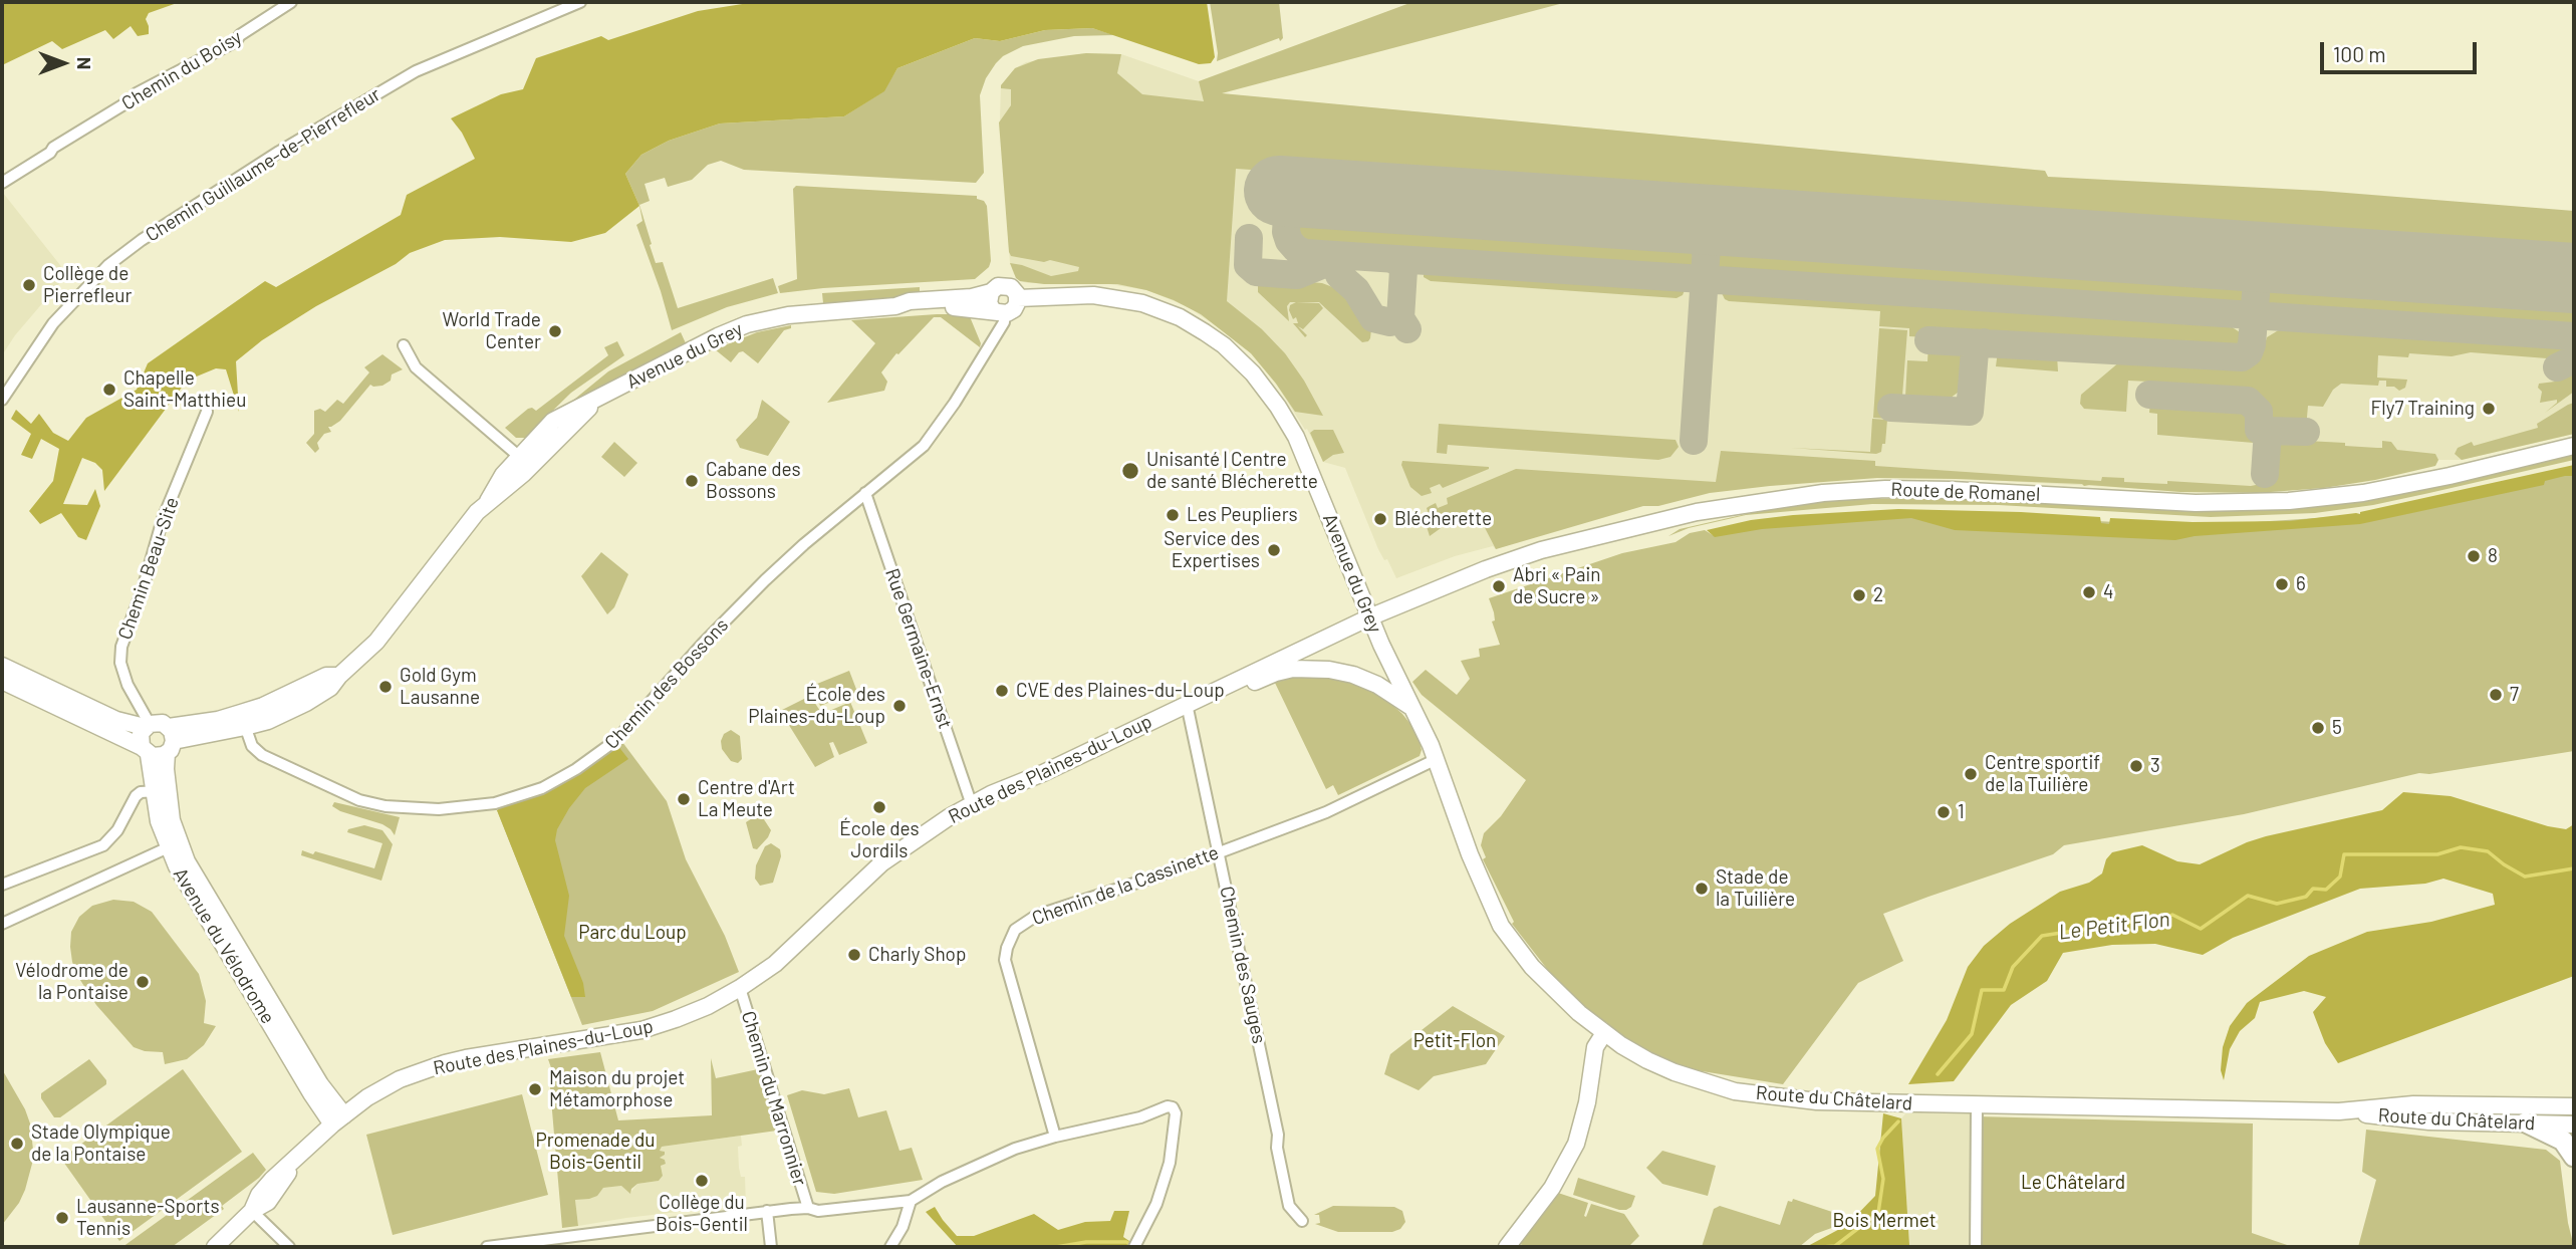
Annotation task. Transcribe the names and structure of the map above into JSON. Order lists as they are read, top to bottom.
{
  "streets": {
    "main road": [
      "Avenue du Grey",
      "Route de Romanel",
      "Route des Plaines-du-Loup",
      "Avenue du Vélodrome",
      "Route du Châtelard"
    ],
    "street": [
      "Chemin du Boisy",
      "Chemin Guillaume-de-Pierrefleur",
      "Chemin Beau-Site",
      "Rue Germaine-Ernst",
      "Chemin des Bossons",
      "Chemin de la Cassinette",
      "Chemin des Sauges",
      "Chemin du Marronnier"
    ]
  },
  "crossings": [
    ["Avenue du Grey", "Route de Romanel"],
    ["Avenue du Grey", "Chemin Beau-Site"],
    ["Avenue du Grey", "Chemin des Bossons"],
    ["Avenue du Grey", "Route des Plaines-du-Loup"],
    ["Avenue du Grey", "Avenue du Vélodrome"],
    ["Avenue du Grey", "Route du Châtelard"],
    ["Route de Romanel", "Route des Plaines-du-Loup"],
    ["Chemin Beau-Site", "Avenue du Vélodrome"],
    ["Rue Germaine-Ernst", "Chemin des Bossons"],
    ["Rue Germaine-Ernst", "Route des Plaines-du-Loup"],
    ["Route des Plaines-du-Loup", "Avenue du Vélodrome"],
    ["Route des Plaines-du-Loup", "Chemin des Sauges"],
    ["Route des Plaines-du-Loup", "Chemin du Marronnier"],
    ["Route des Plaines-du-Loup", "Route du Châtelard"],
    ["Chemin de la Cassinette", "Chemin des Sauges"],
    ["Chemin de la Cassinette", "Route du Châtelard"]
  ],
  "water": ["Le Petit Flon"],
  "parks": [
    "Parc du Loup",
    "Petit-Flon",
    "Promenade du Bois-Gentil",
    "Le Châtelard",
    "Bois Mermet"
  ],
  "places": [
    "Collège de Pierrefleur",
    "World Trade Center",
    "Chapelle Saint-Matthieu",
    "Fly7 Training",
    "Unisanté | Centre de santé Blécherette",
    "Cabane des Bossons",
    "Les Peupliers",
    "Blécherette",
    "Service des Expertises",
    "8",
    "6",
    "Abri « Pain de Sucre »",
    "4",
    "2",
    "Gold Gym Lausanne",
    "CVE des Plaines-du-Loup",
    "7",
    "École des Plaines-du-Loup",
    "5",
    "3",
    "Centre sportif de la Tuilière",
    "Centre d'Art La Meute",
    "École des Jordils",
    "1",
    "Stade de la Tuilière",
    "Charly Shop",
    "Vélodrome de la Pontaise",
    "Maison du projet Métamorphose",
    "Stade Olympique de la Pontaise",
    "Collège du Bois-Gentil",
    "Lausanne-Sports Tennis"
  ],
  "scale_bar": "100 m",
  "north": "right"
}
